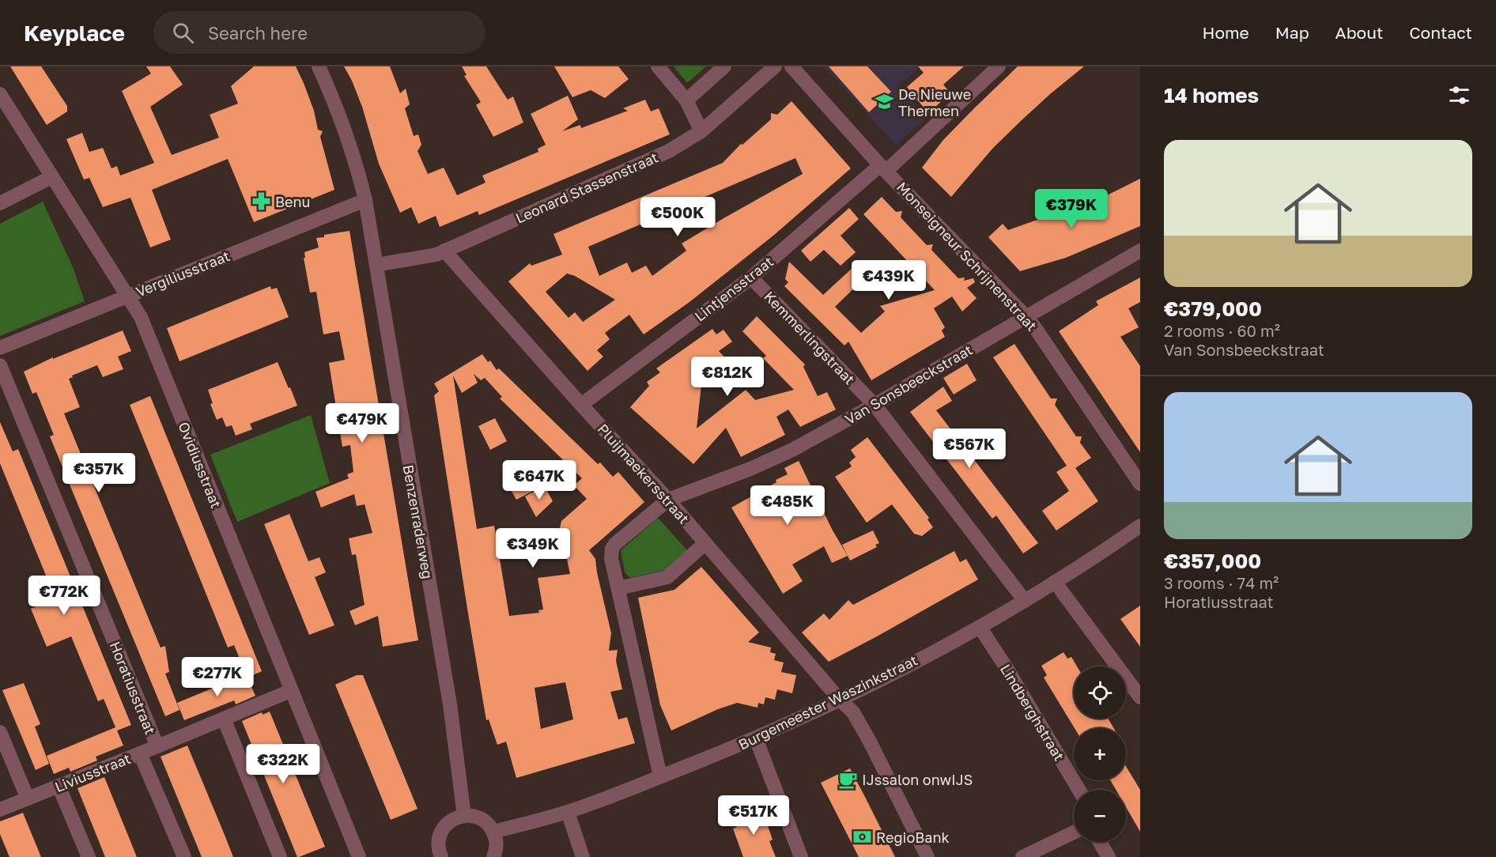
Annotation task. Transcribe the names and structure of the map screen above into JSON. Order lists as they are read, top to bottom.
{
  "streets": {
    "street": [
      "Leonard Stassenstraat",
      "Monseigneur Schrijnenstraat",
      "Vergiliusstraat",
      "Lintjensstraat",
      "Kemmerlingstraat",
      "Van Sonsbeeckstraat",
      "Ovidiusstraat",
      "Pluijmaekersstraat",
      "Benzenraderweg",
      "Horatiusstraat",
      "Burgemeester Waszinkstraat",
      "Lindberghstraat",
      "Liviusstraat"
    ]
  },
  "crossings": [
    ["Leonard Stassenstraat", "Pluijmaekersstraat"],
    ["Leonard Stassenstraat", "Benzenraderweg"],
    ["Monseigneur Schrijnenstraat", "Lintjensstraat"],
    ["Monseigneur Schrijnenstraat", "Van Sonsbeeckstraat"],
    ["Vergiliusstraat", "Ovidiusstraat"],
    ["Vergiliusstraat", "Benzenraderweg"],
    ["Lintjensstraat", "Kemmerlingstraat"],
    ["Lintjensstraat", "Pluijmaekersstraat"],
    ["Kemmerlingstraat", "Van Sonsbeeckstraat"],
    ["Kemmerlingstraat", "Burgemeester Waszinkstraat"],
    ["Van Sonsbeeckstraat", "Pluijmaekersstraat"],
    ["Ovidiusstraat", "Liviusstraat"],
    ["Pluijmaekersstraat", "Burgemeester Waszinkstraat"],
    ["Horatiusstraat", "Liviusstraat"],
    ["Burgemeester Waszinkstraat", "Lindberghstraat"]
  ],
  "places": {
    "school or university": ["De Nieuwe Thermen"],
    "pharmacy": ["Benu"],
    "cafe": ["IJssalon onwIJS"],
    "bank": ["RegioBank"]
  },
  "page": {
    "header": "Keyplace",
    "search": "Search here",
    "nav": [
      "Home",
      "Map",
      "About",
      "Contact"
    ],
    "heading": "14 homes",
    "list": [
      {
        "name": "€379,000",
        "note": "2 rooms · 60 m² · Van Sonsbeeckstraat"
      },
      {
        "name": "€357,000",
        "note": "3 rooms · 74 m² · Horatiusstraat"
      }
    ],
    "price": [
      "€379K",
      "€500K",
      "€439K",
      "€812K",
      "€479K",
      "€567K",
      "€357K",
      "€647K",
      "€485K",
      "€349K",
      "€772K",
      "€277K",
      "€322K",
      "€517K"
    ],
    "map_buttons": ["+", "−"]
  }
}
